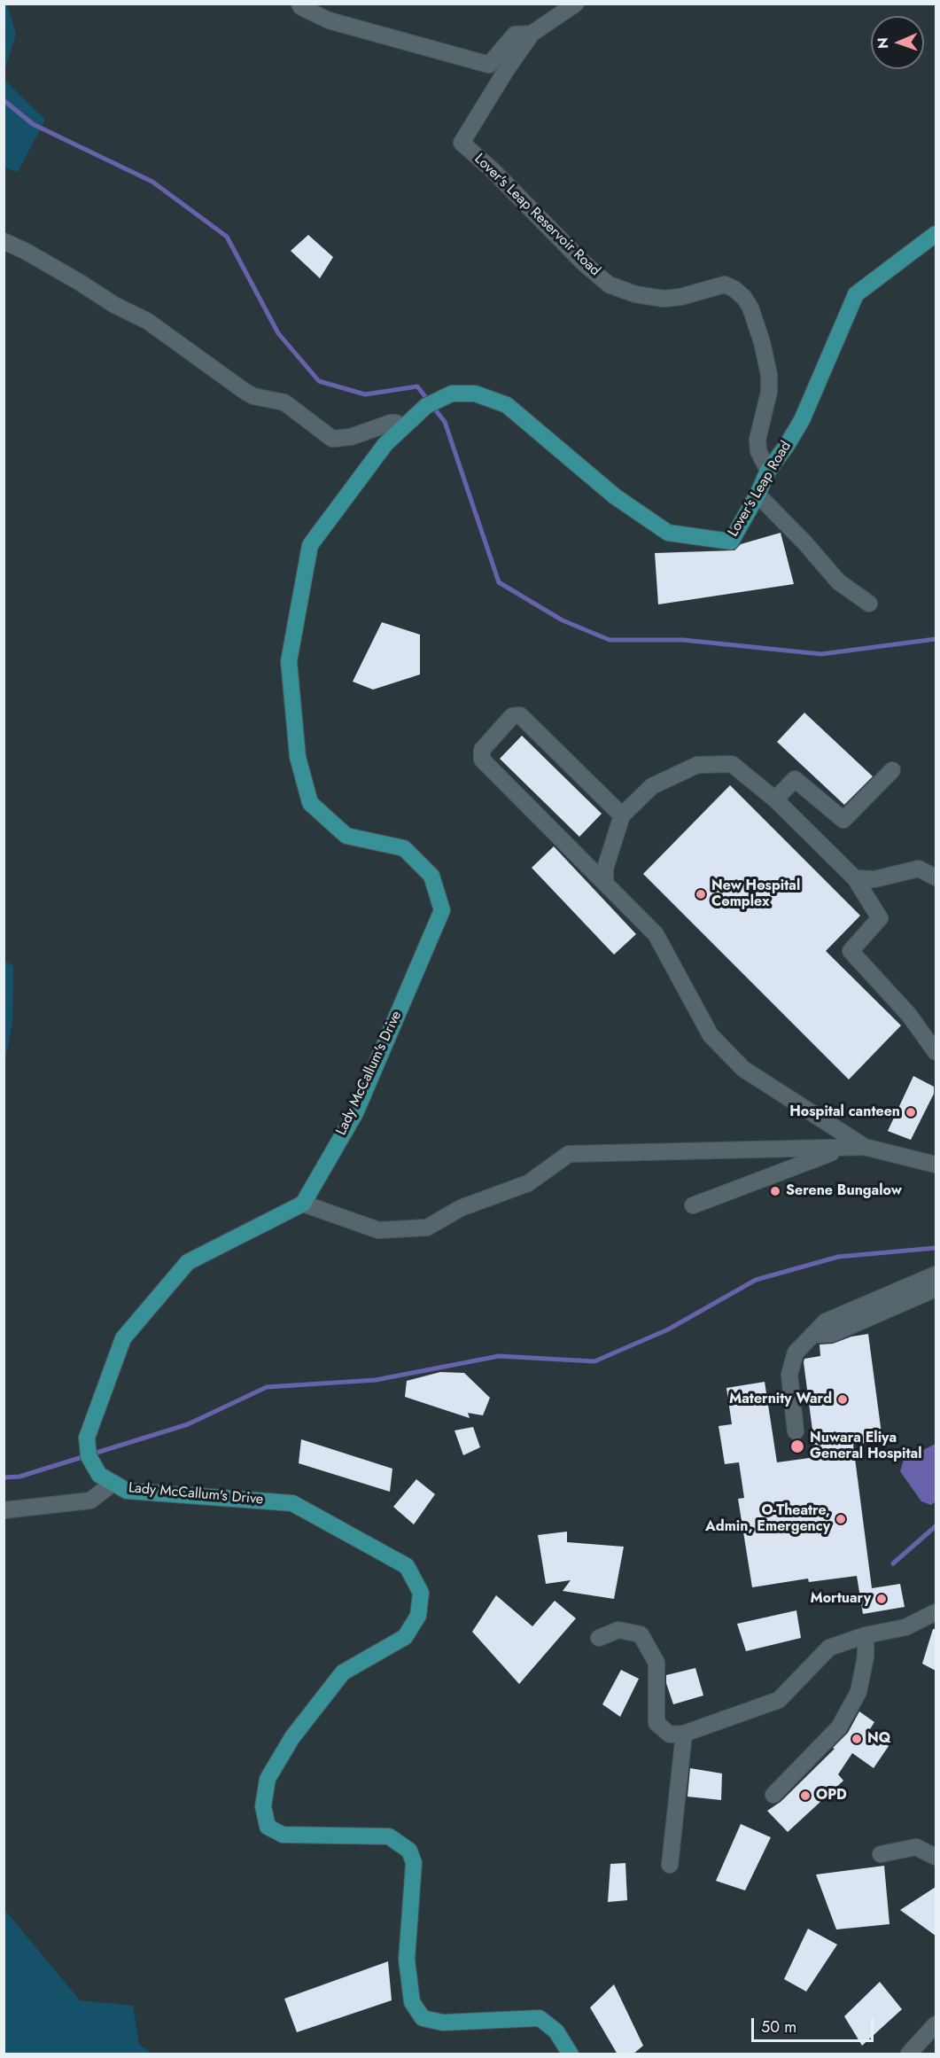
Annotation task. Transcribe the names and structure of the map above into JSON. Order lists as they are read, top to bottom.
{
  "streets": {
    "main road": ["Lover's Leap Road", "Lady McCallum's Drive"],
    "street": ["Lover's Leap Reservoir Road"]
  },
  "crossings": [
    ["Lover's Leap Reservoir Road", "Lover's Leap Road"],
    ["Lover's Leap Road", "Lady McCallum's Drive"]
  ],
  "places": [
    "New Hospital Complex",
    "Hospital canteen",
    "Serene Bungalow",
    "Maternity Ward",
    "Nuwara Eliya General Hospital",
    "O-Theatre, Admin, Emergency",
    "Mortuary",
    "NQ",
    "OPD"
  ],
  "scale_bar": "50 m",
  "north": "left"
}
